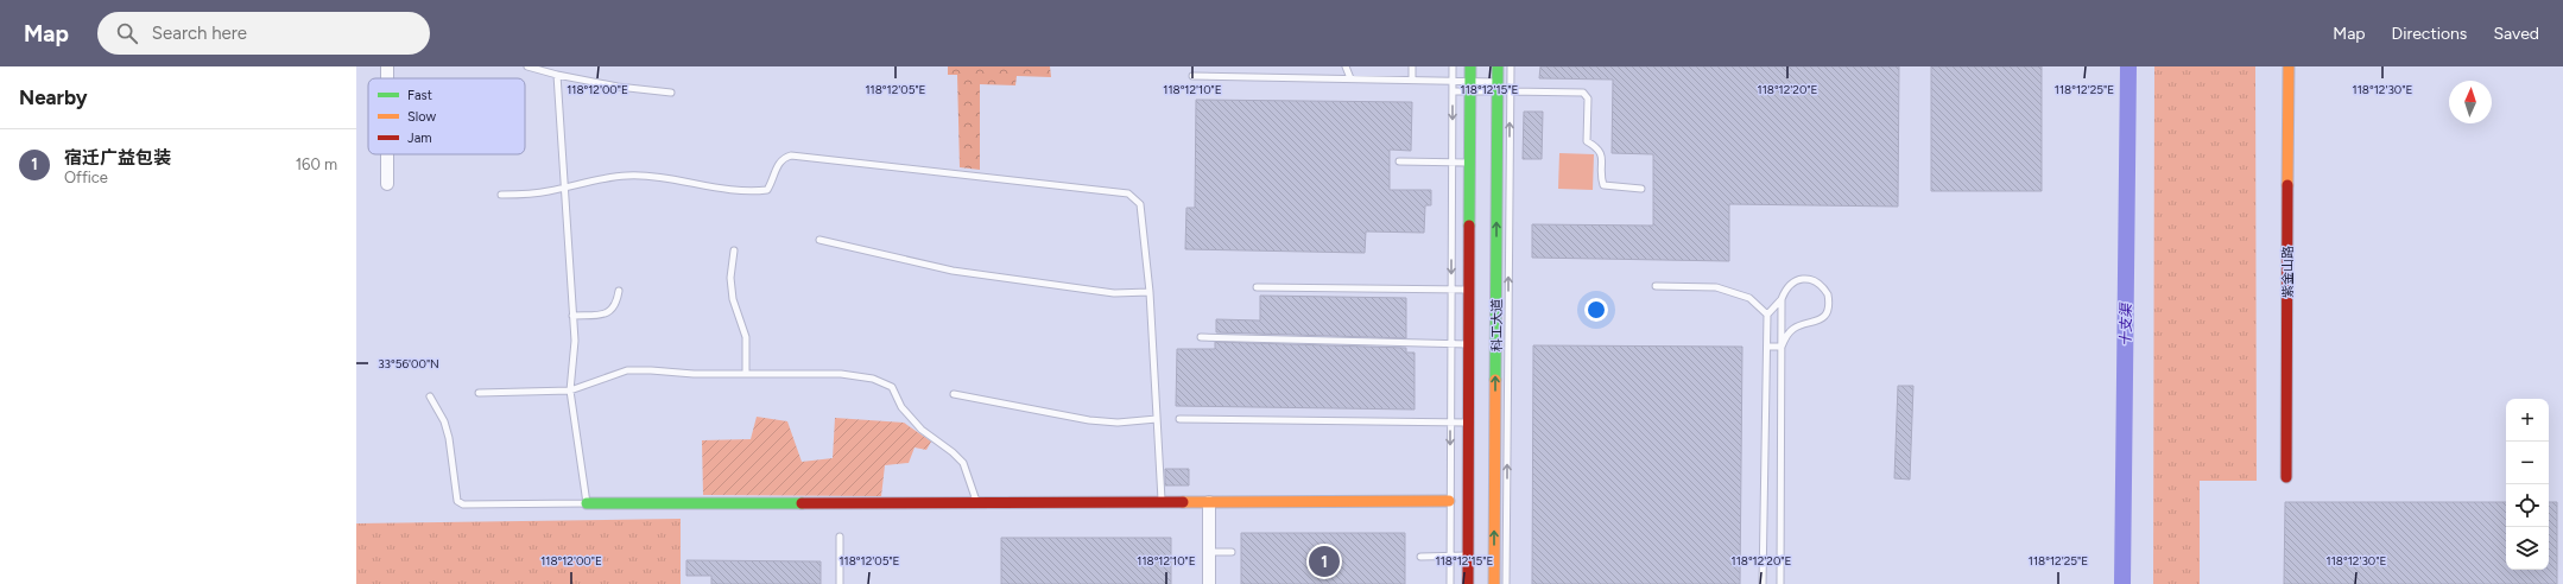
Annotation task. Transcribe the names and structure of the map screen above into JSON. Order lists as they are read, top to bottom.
{
  "streets": {
    "street": ["紫金山路", "科工大道"]
  },
  "water": ["十支渠"],
  "legend": ["Fast", "Slow", "Jam"],
  "north": "top",
  "page": {
    "header": "Map",
    "search": "Search here",
    "nav": ["Map", "Directions", "Saved"],
    "heading": "Nearby",
    "list": [
      {
        "mark": "1",
        "name": "宿迁广益包装",
        "note": "Office",
        "value": "160 m"
      }
    ],
    "map_buttons": ["+", "−"],
    "pins": "1"
  },
  "coordinates": [
    "118°12'00\"E",
    "118°12'10\"E",
    "118°12'15\"E",
    "118°12'25\"E",
    "118°12'30\"E",
    "118°12'05\"E",
    "118°12'20\"E",
    "33°56'00\"N"
  ]
}
